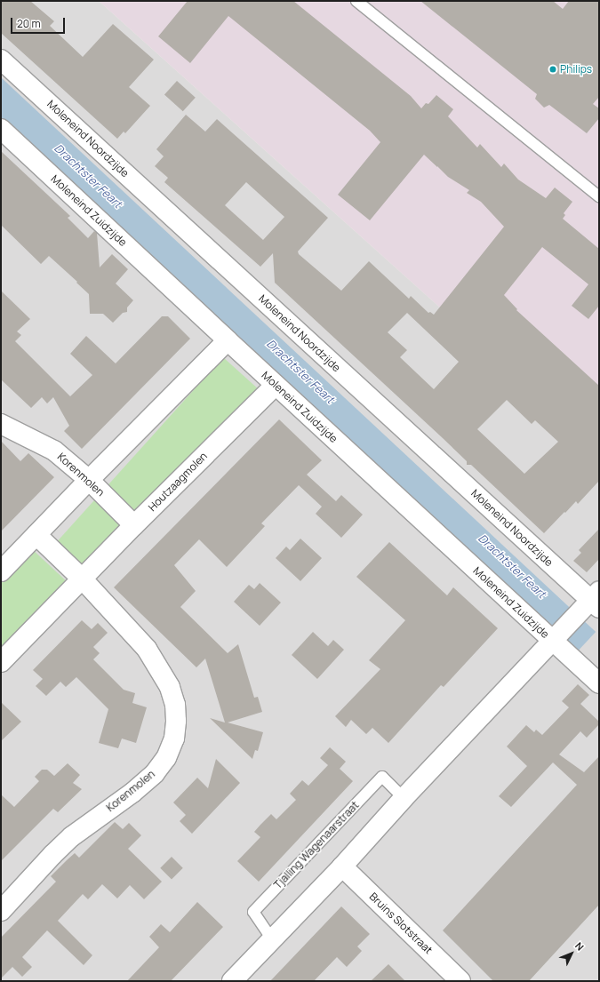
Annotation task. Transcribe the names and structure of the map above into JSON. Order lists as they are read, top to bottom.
{
  "streets": {
    "street": [
      "Moleneind Noordzijde",
      "Moleneind Zuidzijde",
      "Korenmolen",
      "Houtzaagmolen",
      "Bruins Slotstraat"
    ],
    "lane": ["Tjalling Wagenaarstraat"]
  },
  "crossings": [
    ["Moleneind Zuidzijde", "Houtzaagmolen"],
    ["Korenmolen", "Houtzaagmolen"]
  ],
  "water": ["Drachtster Feart"],
  "places": ["Philips"],
  "scale_bar": "20 m",
  "north": "top right"
}
